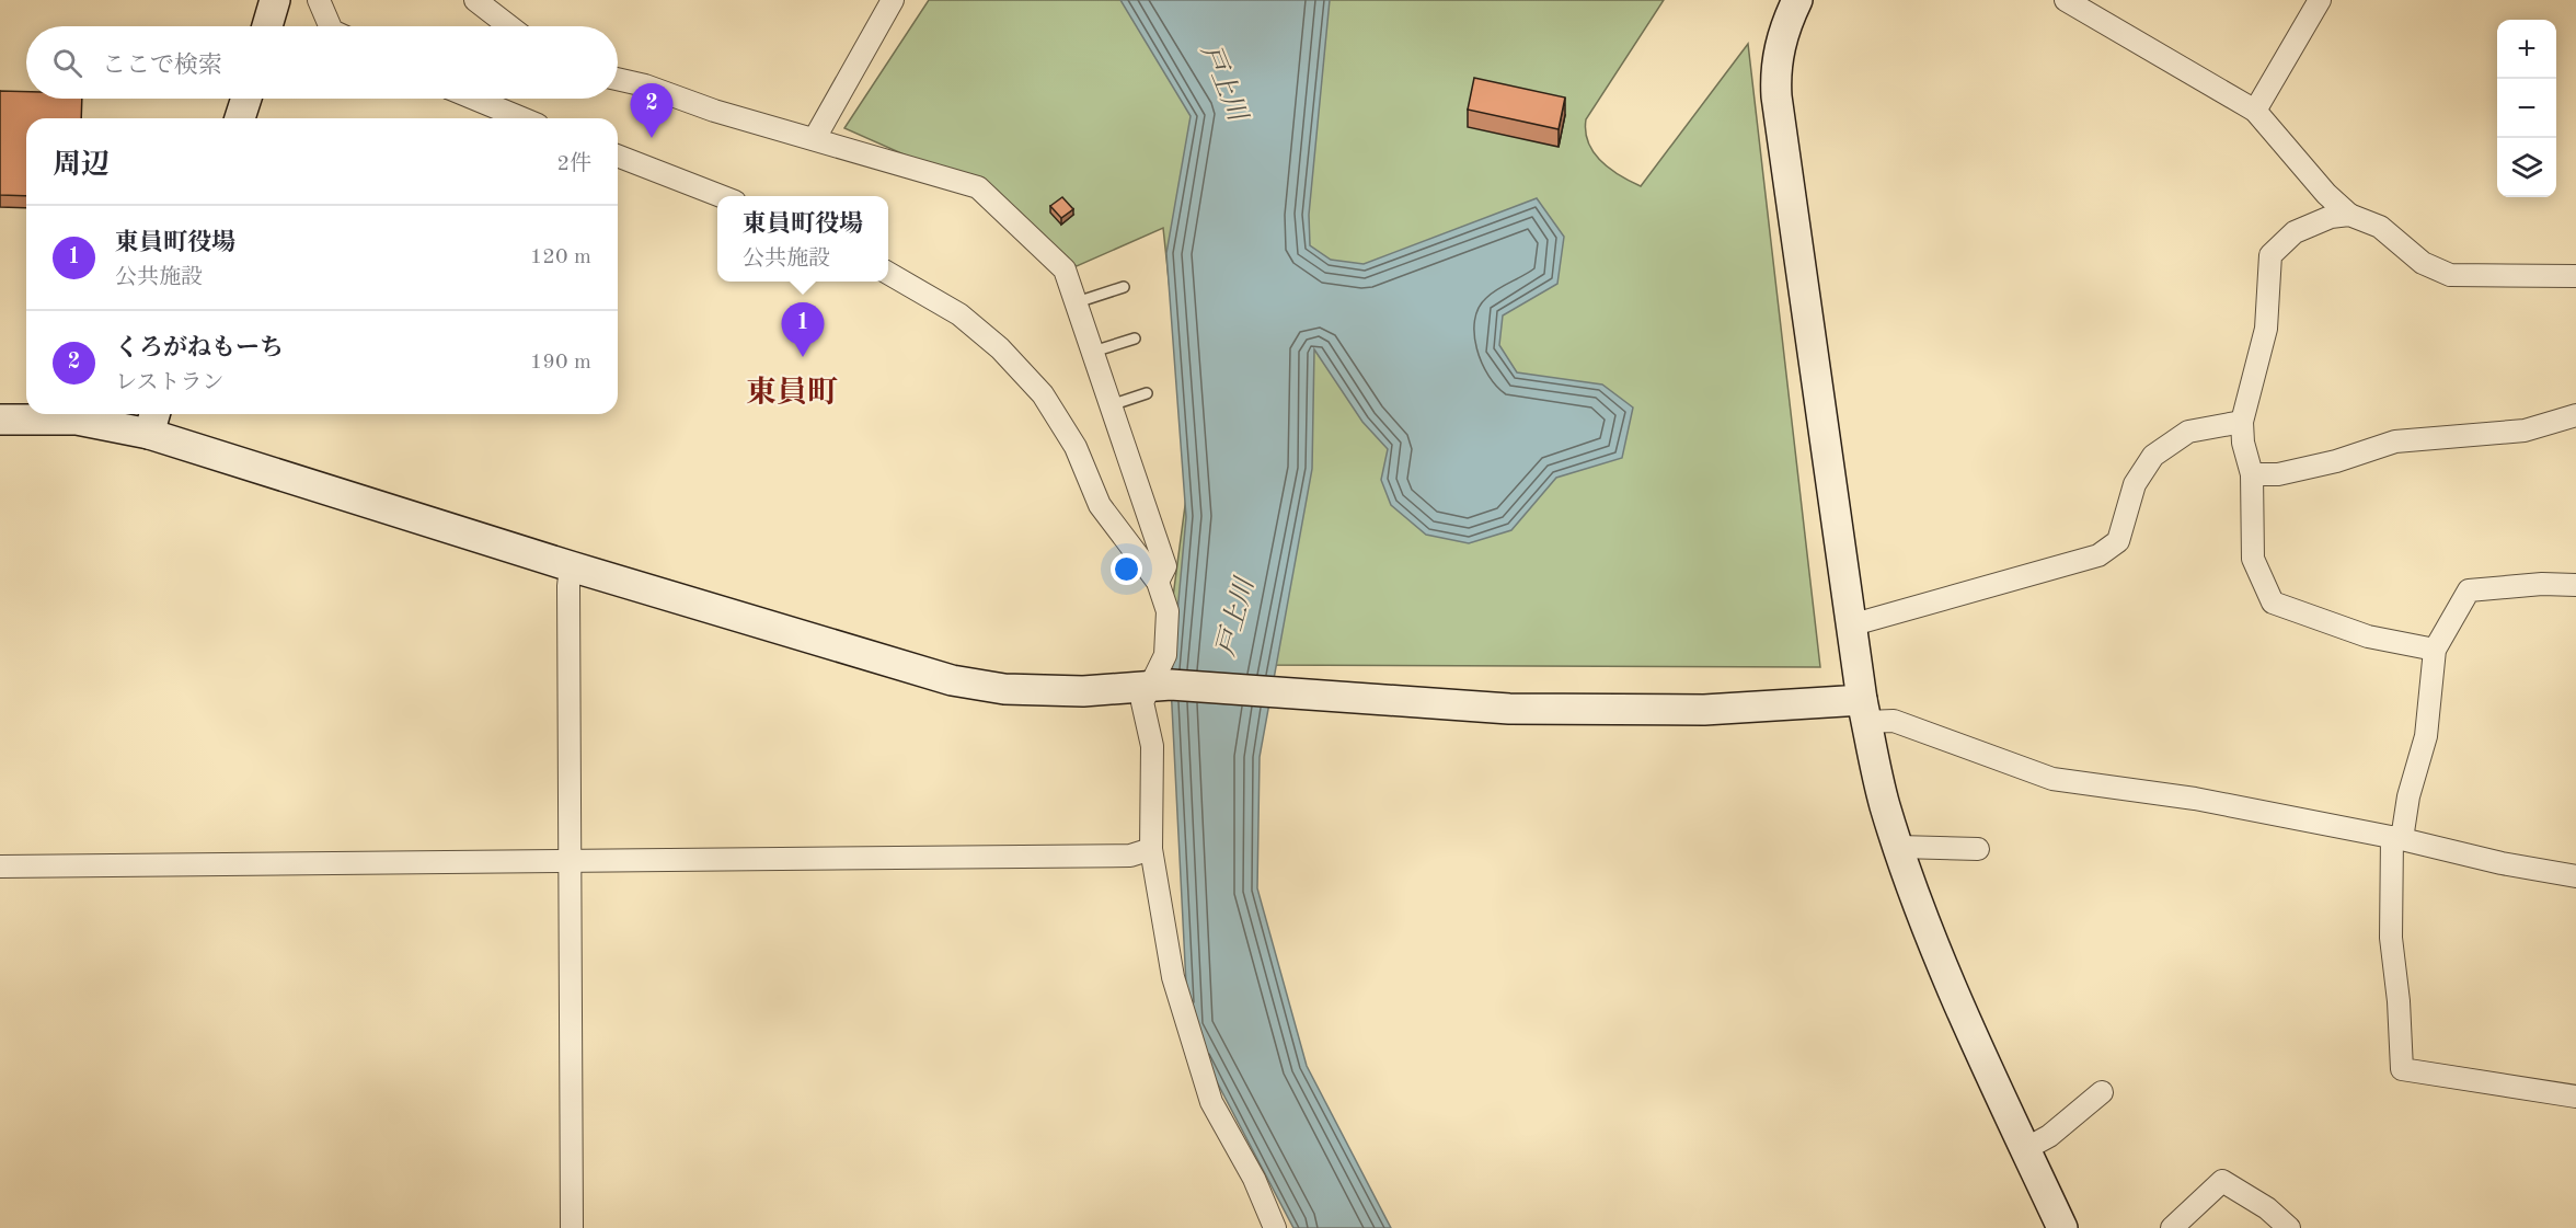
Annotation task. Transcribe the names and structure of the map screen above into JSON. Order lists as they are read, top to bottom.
{
  "districts": ["東員町"],
  "water": ["戸上川"],
  "page": {
    "map_buttons": ["+", "−"],
    "search": "ここで検索",
    "pins": ["2", "1"],
    "heading": ["周辺", "2件"],
    "popup": ["東員町役場", "公共施設"],
    "list": [
      {
        "mark": "1",
        "name": "東員町役場",
        "note": "公共施設",
        "value": "120 m"
      },
      {
        "mark": "2",
        "name": "くろがねもーち",
        "note": "レストラン",
        "value": "190 m"
      }
    ]
  }
}
